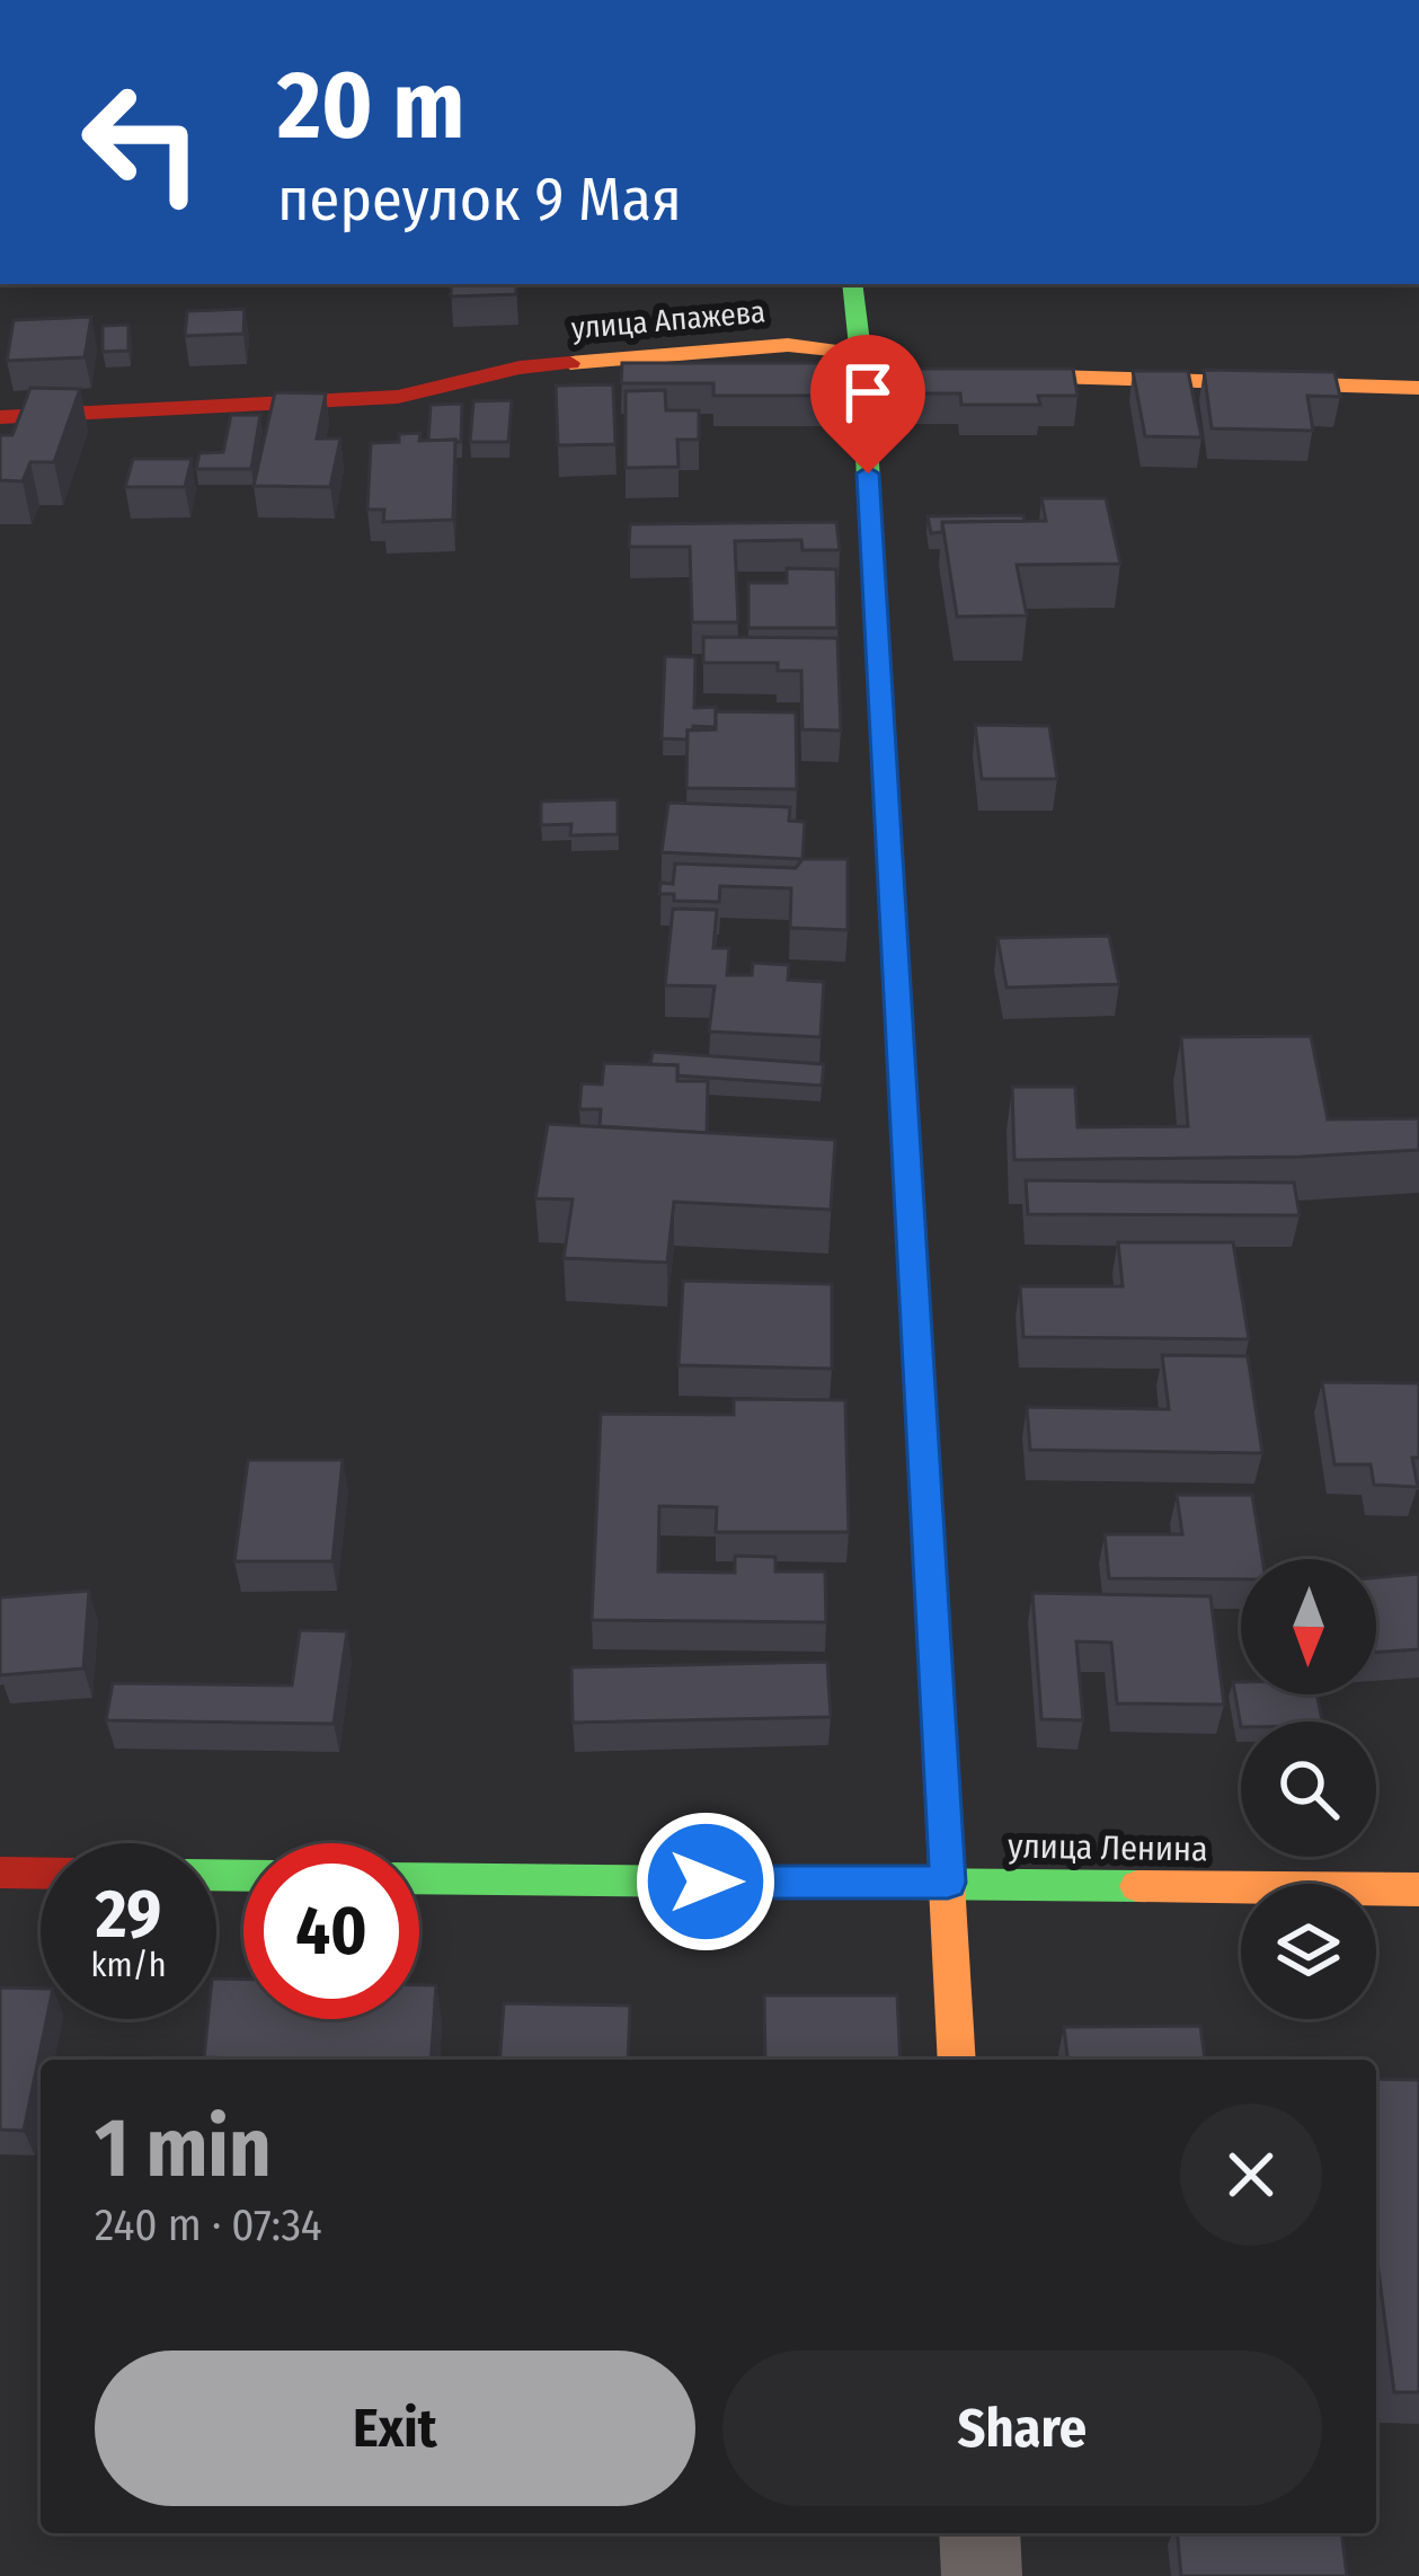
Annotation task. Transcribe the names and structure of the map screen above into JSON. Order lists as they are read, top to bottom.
{
  "streets": {
    "street": ["улица Апажева", "улица Ленина"]
  },
  "north": "bottom",
  "page": {
    "turn": ["20 m", "переулок 9 Мая"],
    "speed": "29 km/h",
    "limit": "40",
    "heading": ["1 min", "240 m · 07:34"],
    "buttons": ["Exit", "Share"]
  }
}
